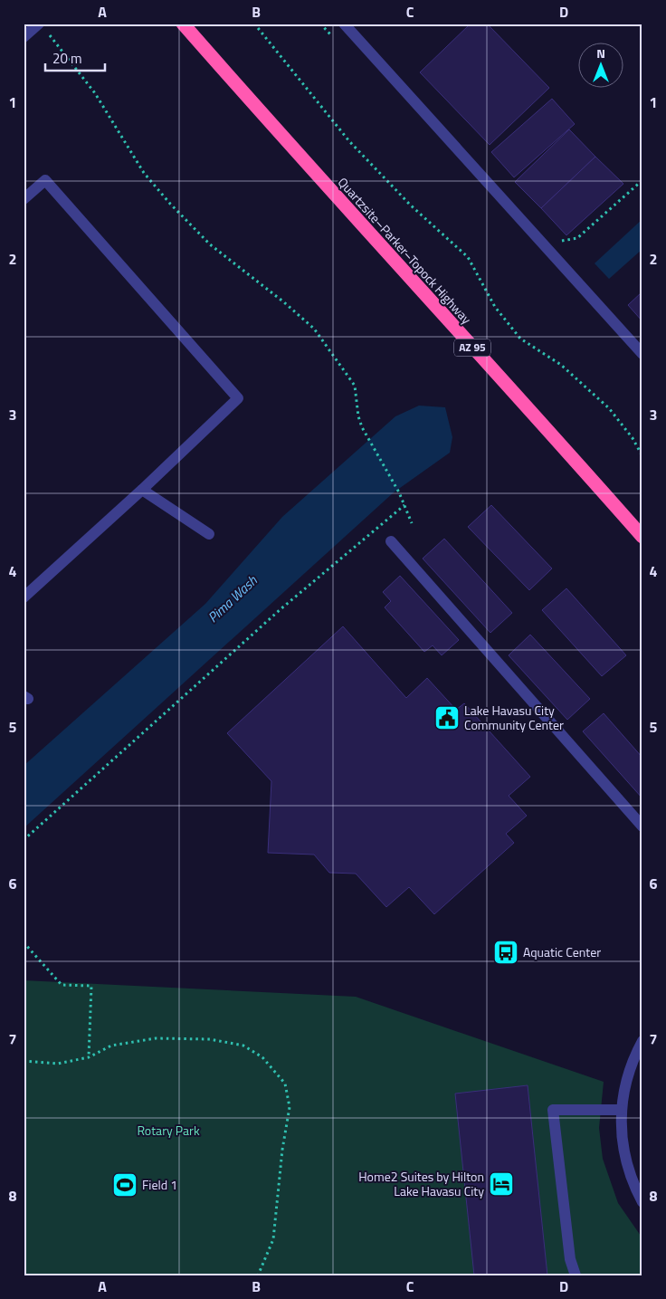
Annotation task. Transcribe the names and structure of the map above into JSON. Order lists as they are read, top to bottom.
{
  "streets": {
    "highway": ["Quartzsite–Parker–Topock Highway", "AZ 95"]
  },
  "water": ["Pima Wash"],
  "parks": ["Rotary Park"],
  "places": {
    "public building": ["Lake Havasu City Community Center"],
    "bus stop": ["Aquatic Center"],
    "hotel": ["Home2 Suites by Hilton Lake Havasu City"],
    "sports": ["Field 1"]
  },
  "scale_bar": "20 m",
  "north": "top",
  "grid": {
    "columns": [
      "A",
      "B",
      "C",
      "D"
    ],
    "rows": [
      "1",
      "2",
      "3",
      "4",
      "5",
      "6",
      "7",
      "8"
    ]
  }
}
